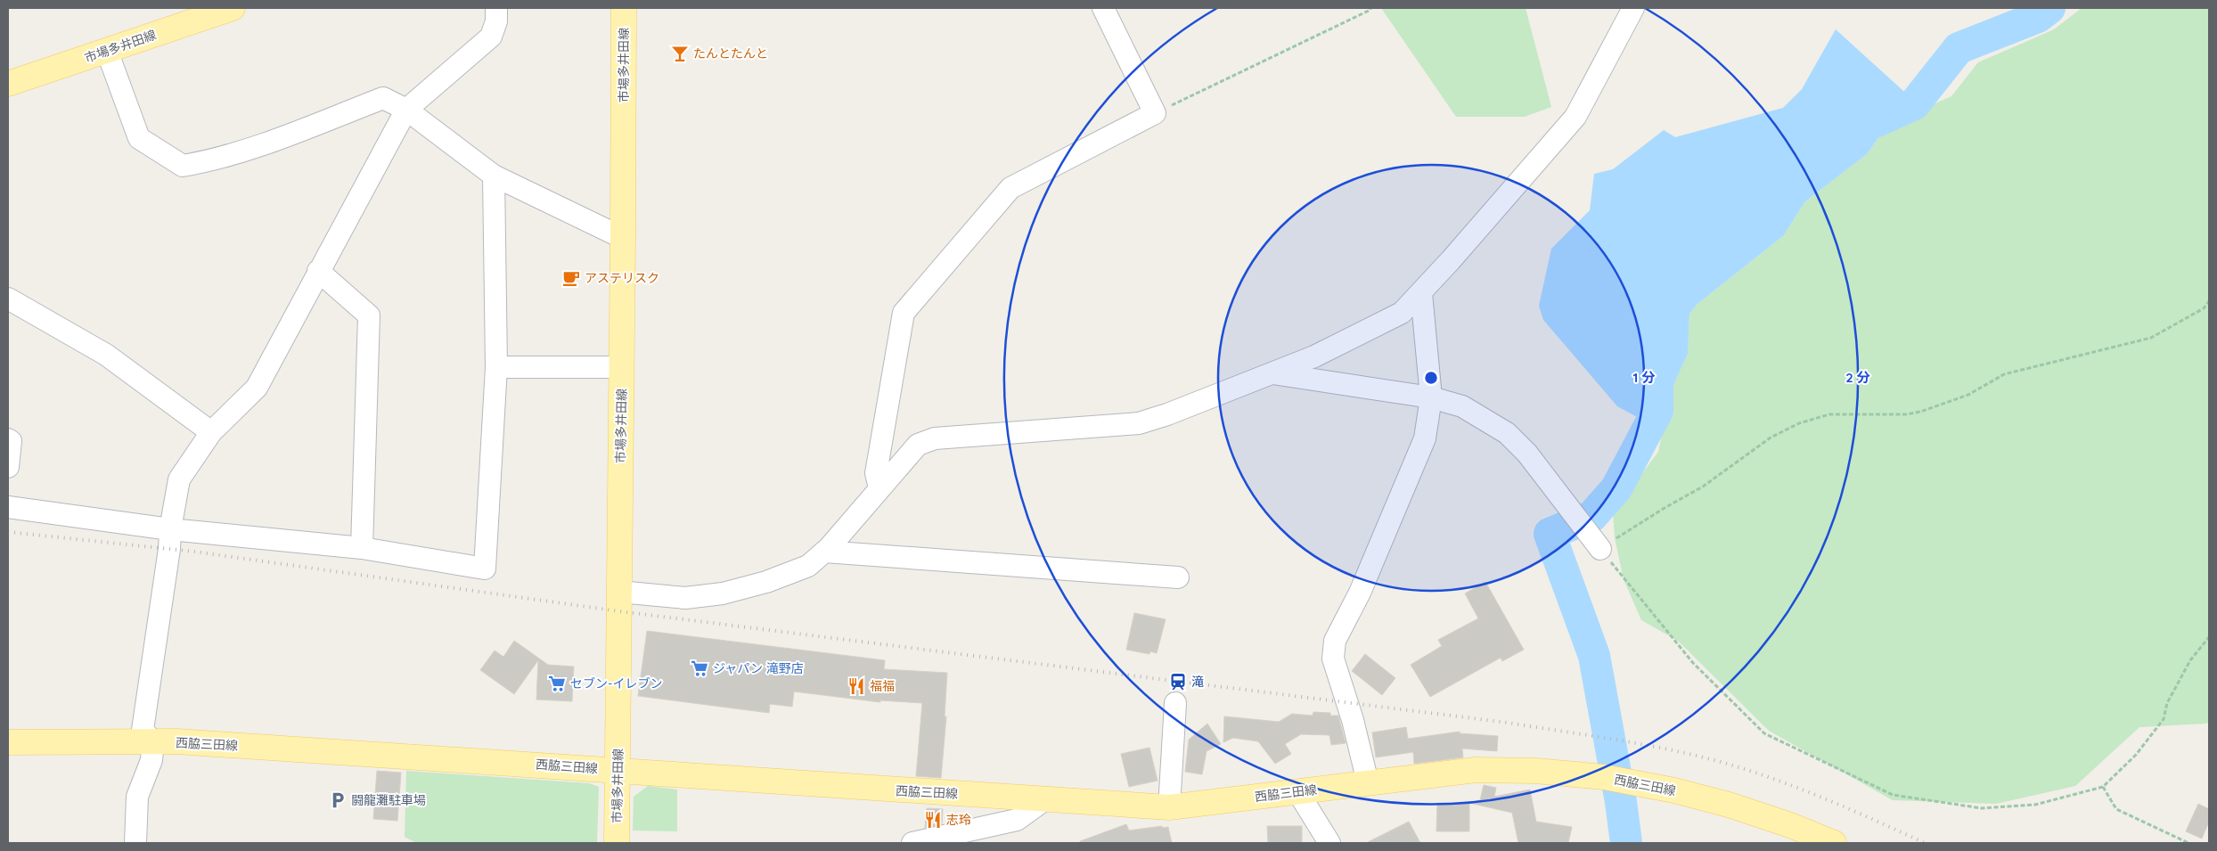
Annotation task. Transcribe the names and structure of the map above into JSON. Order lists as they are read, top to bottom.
{
  "streets": {
    "main road": ["市場多井田線", "西脇三田線"]
  },
  "crossings": [
    ["市場多井田線", "西脇三田線"]
  ],
  "places": {
    "bar": ["たんとたんと"],
    "cafe": ["アステリスク"],
    "supermarket": ["ジャパン 滝野店", "セブン-イレブン"],
    "station": ["滝"],
    "restaurant": ["福福", "志玲"],
    "parking": ["闘龍灘駐車場"]
  },
  "rings": ["1 分", "2 分"]
}
